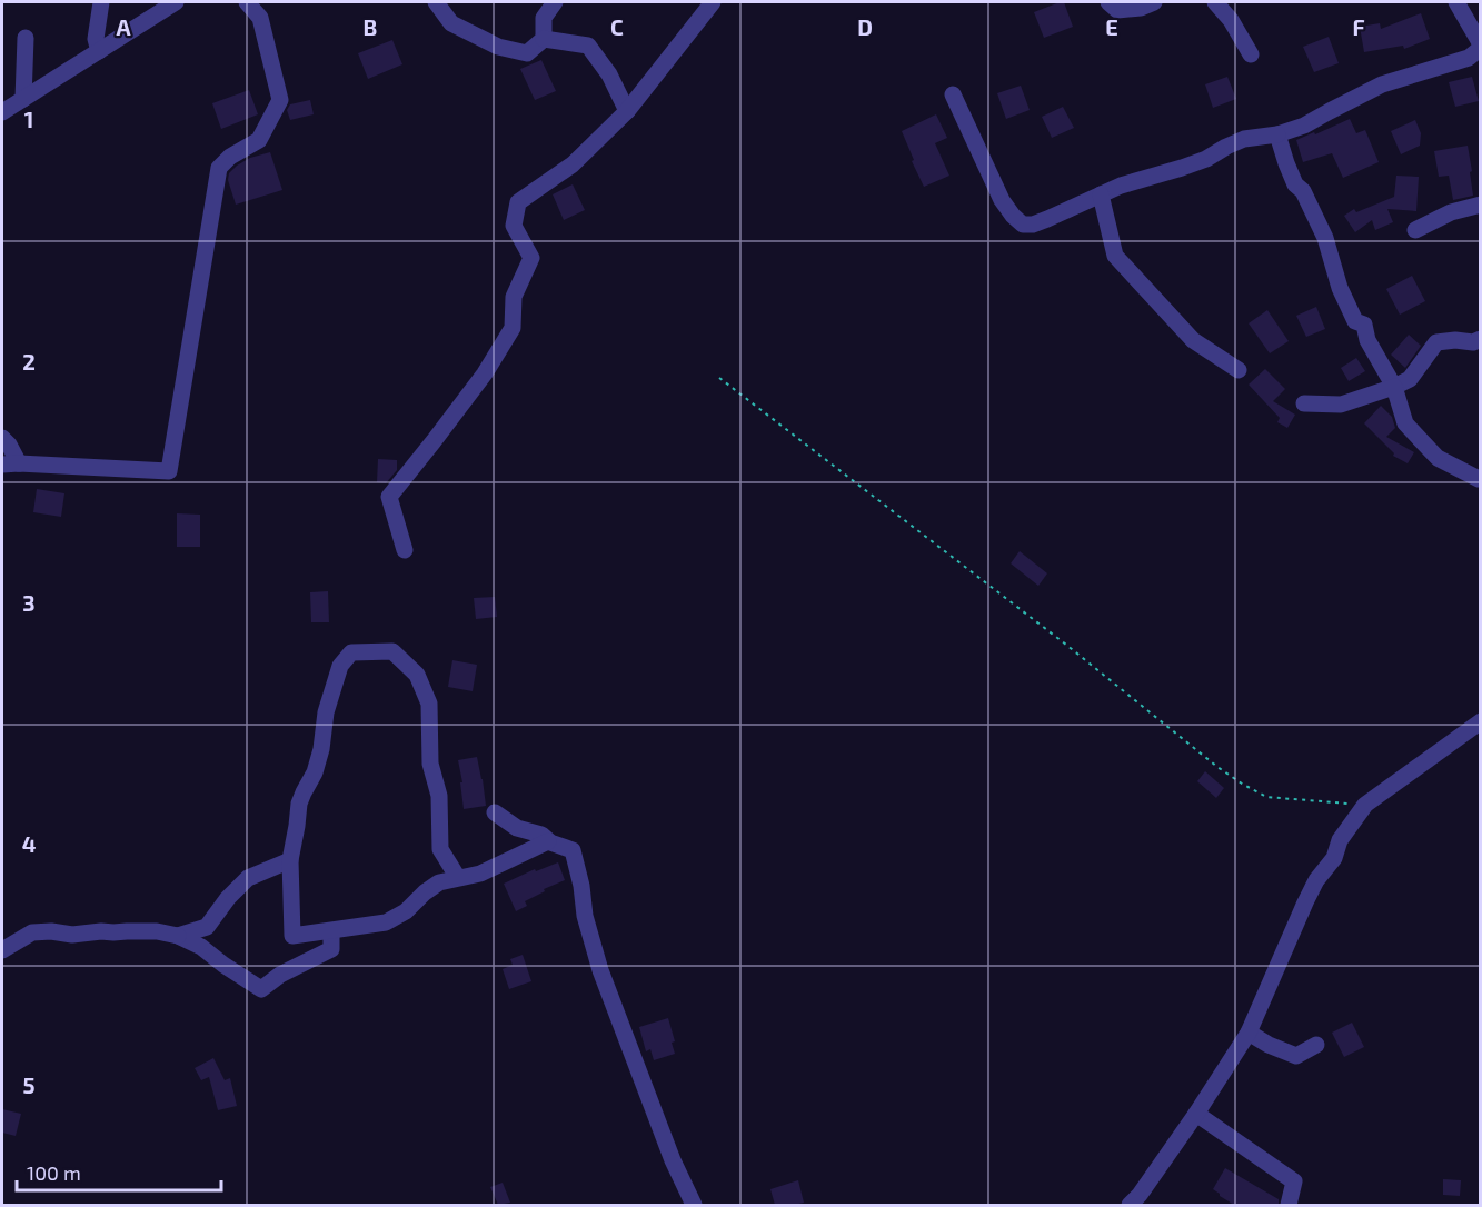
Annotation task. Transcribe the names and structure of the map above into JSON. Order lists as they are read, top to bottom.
{
  "scale_bar": "100 m",
  "grid": {
    "columns": [
      "A",
      "B",
      "C",
      "D",
      "E",
      "F"
    ],
    "rows": [
      "1",
      "2",
      "3",
      "4",
      "5"
    ]
  }
}
